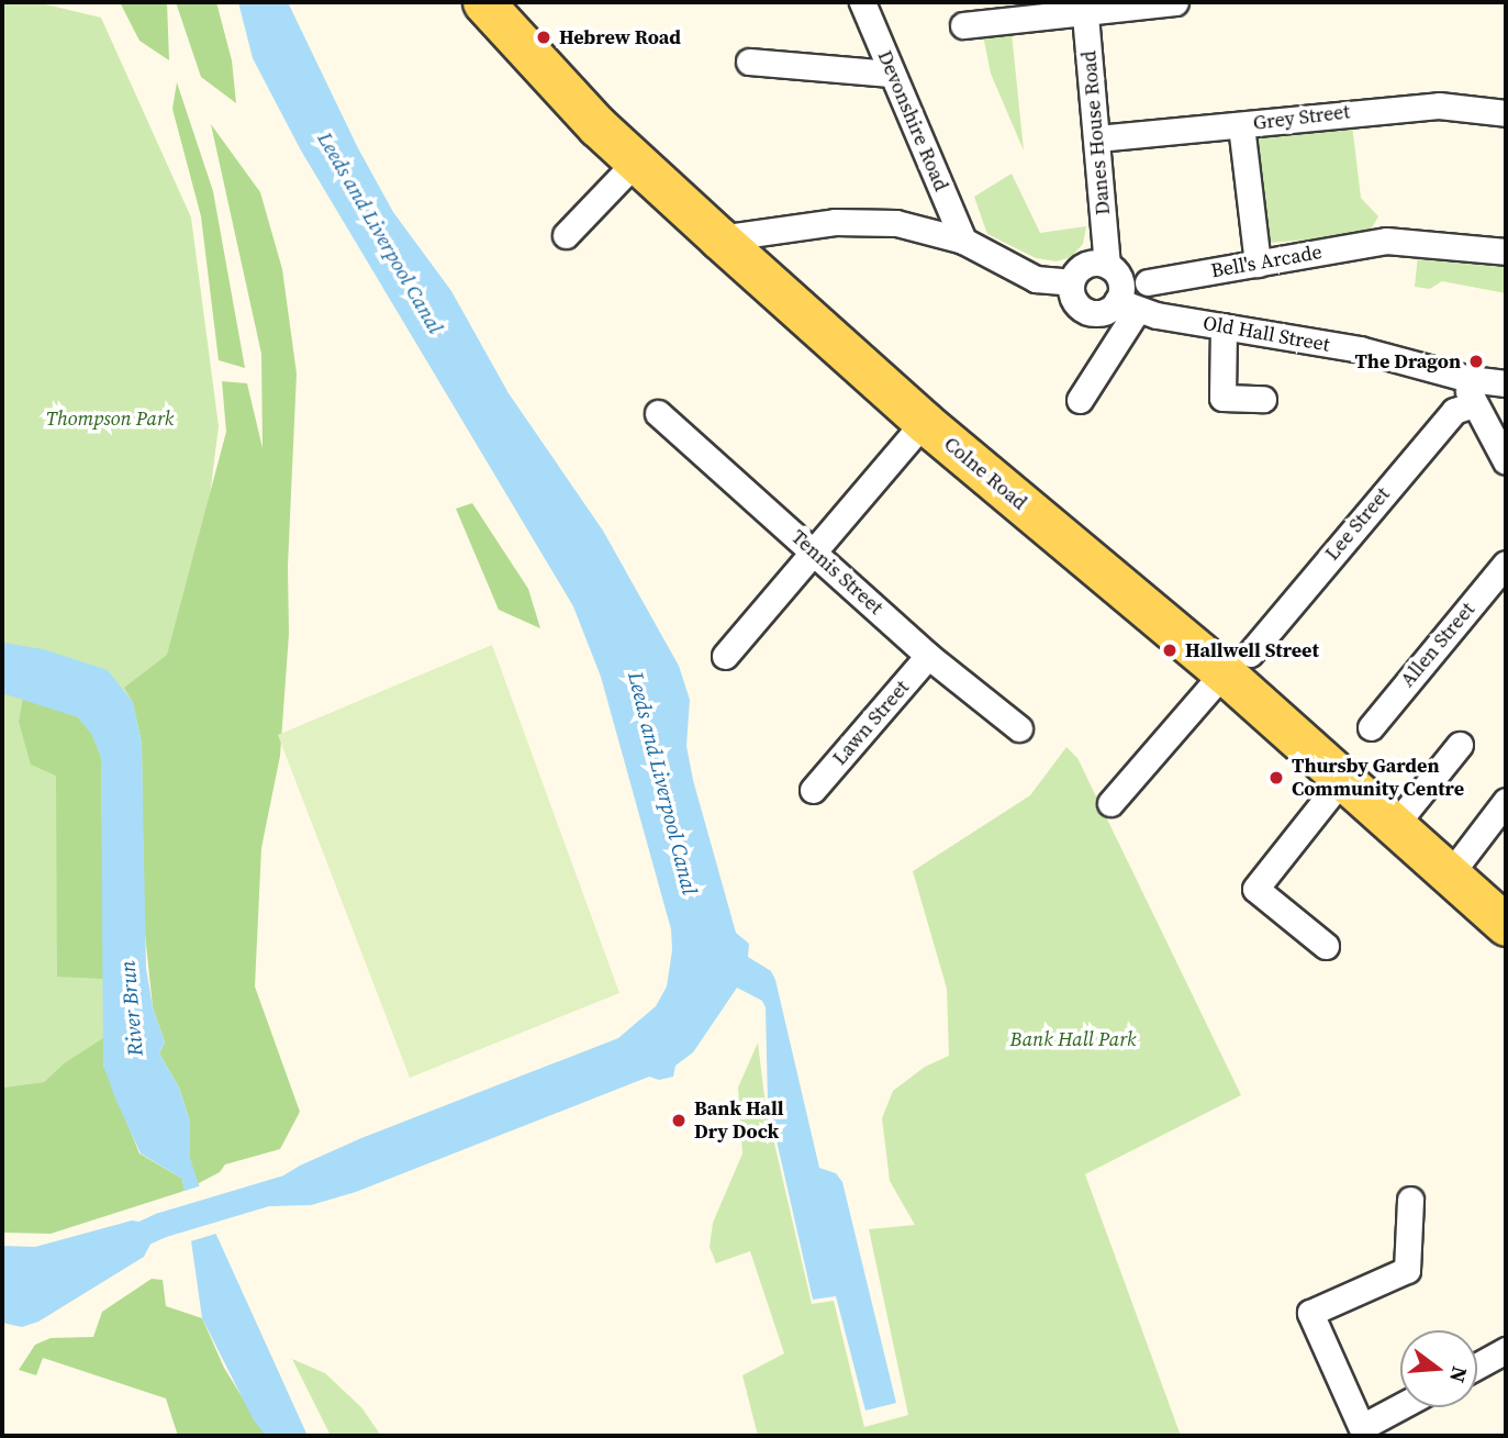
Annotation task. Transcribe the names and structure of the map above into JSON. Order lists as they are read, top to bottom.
{
  "streets": {
    "main road": ["Colne Road"],
    "street": [
      "Grey Street",
      "Devonshire Road",
      "Danes House Road",
      "Bell's Arcade",
      "Old Hall Street",
      "Lee Street",
      "Tennis Street",
      "Allen Street",
      "Lawn Street"
    ]
  },
  "crossings": [
    ["Grey Street", "Danes House Road"],
    ["Danes House Road", "Old Hall Street"],
    ["Old Hall Street", "Lee Street"],
    ["Colne Road", "Lee Street"],
    ["Tennis Street", "Lawn Street"]
  ],
  "water": ["Leeds and Liverpool Canal", "River Brun"],
  "parks": ["Thompson Park", "Bank Hall Park"],
  "places": [
    "Hebrew Road",
    "The Dragon",
    "Hallwell Street",
    "Thursby Garden Community Centre",
    "Bank Hall Dry Dock"
  ],
  "north": "right"
}
